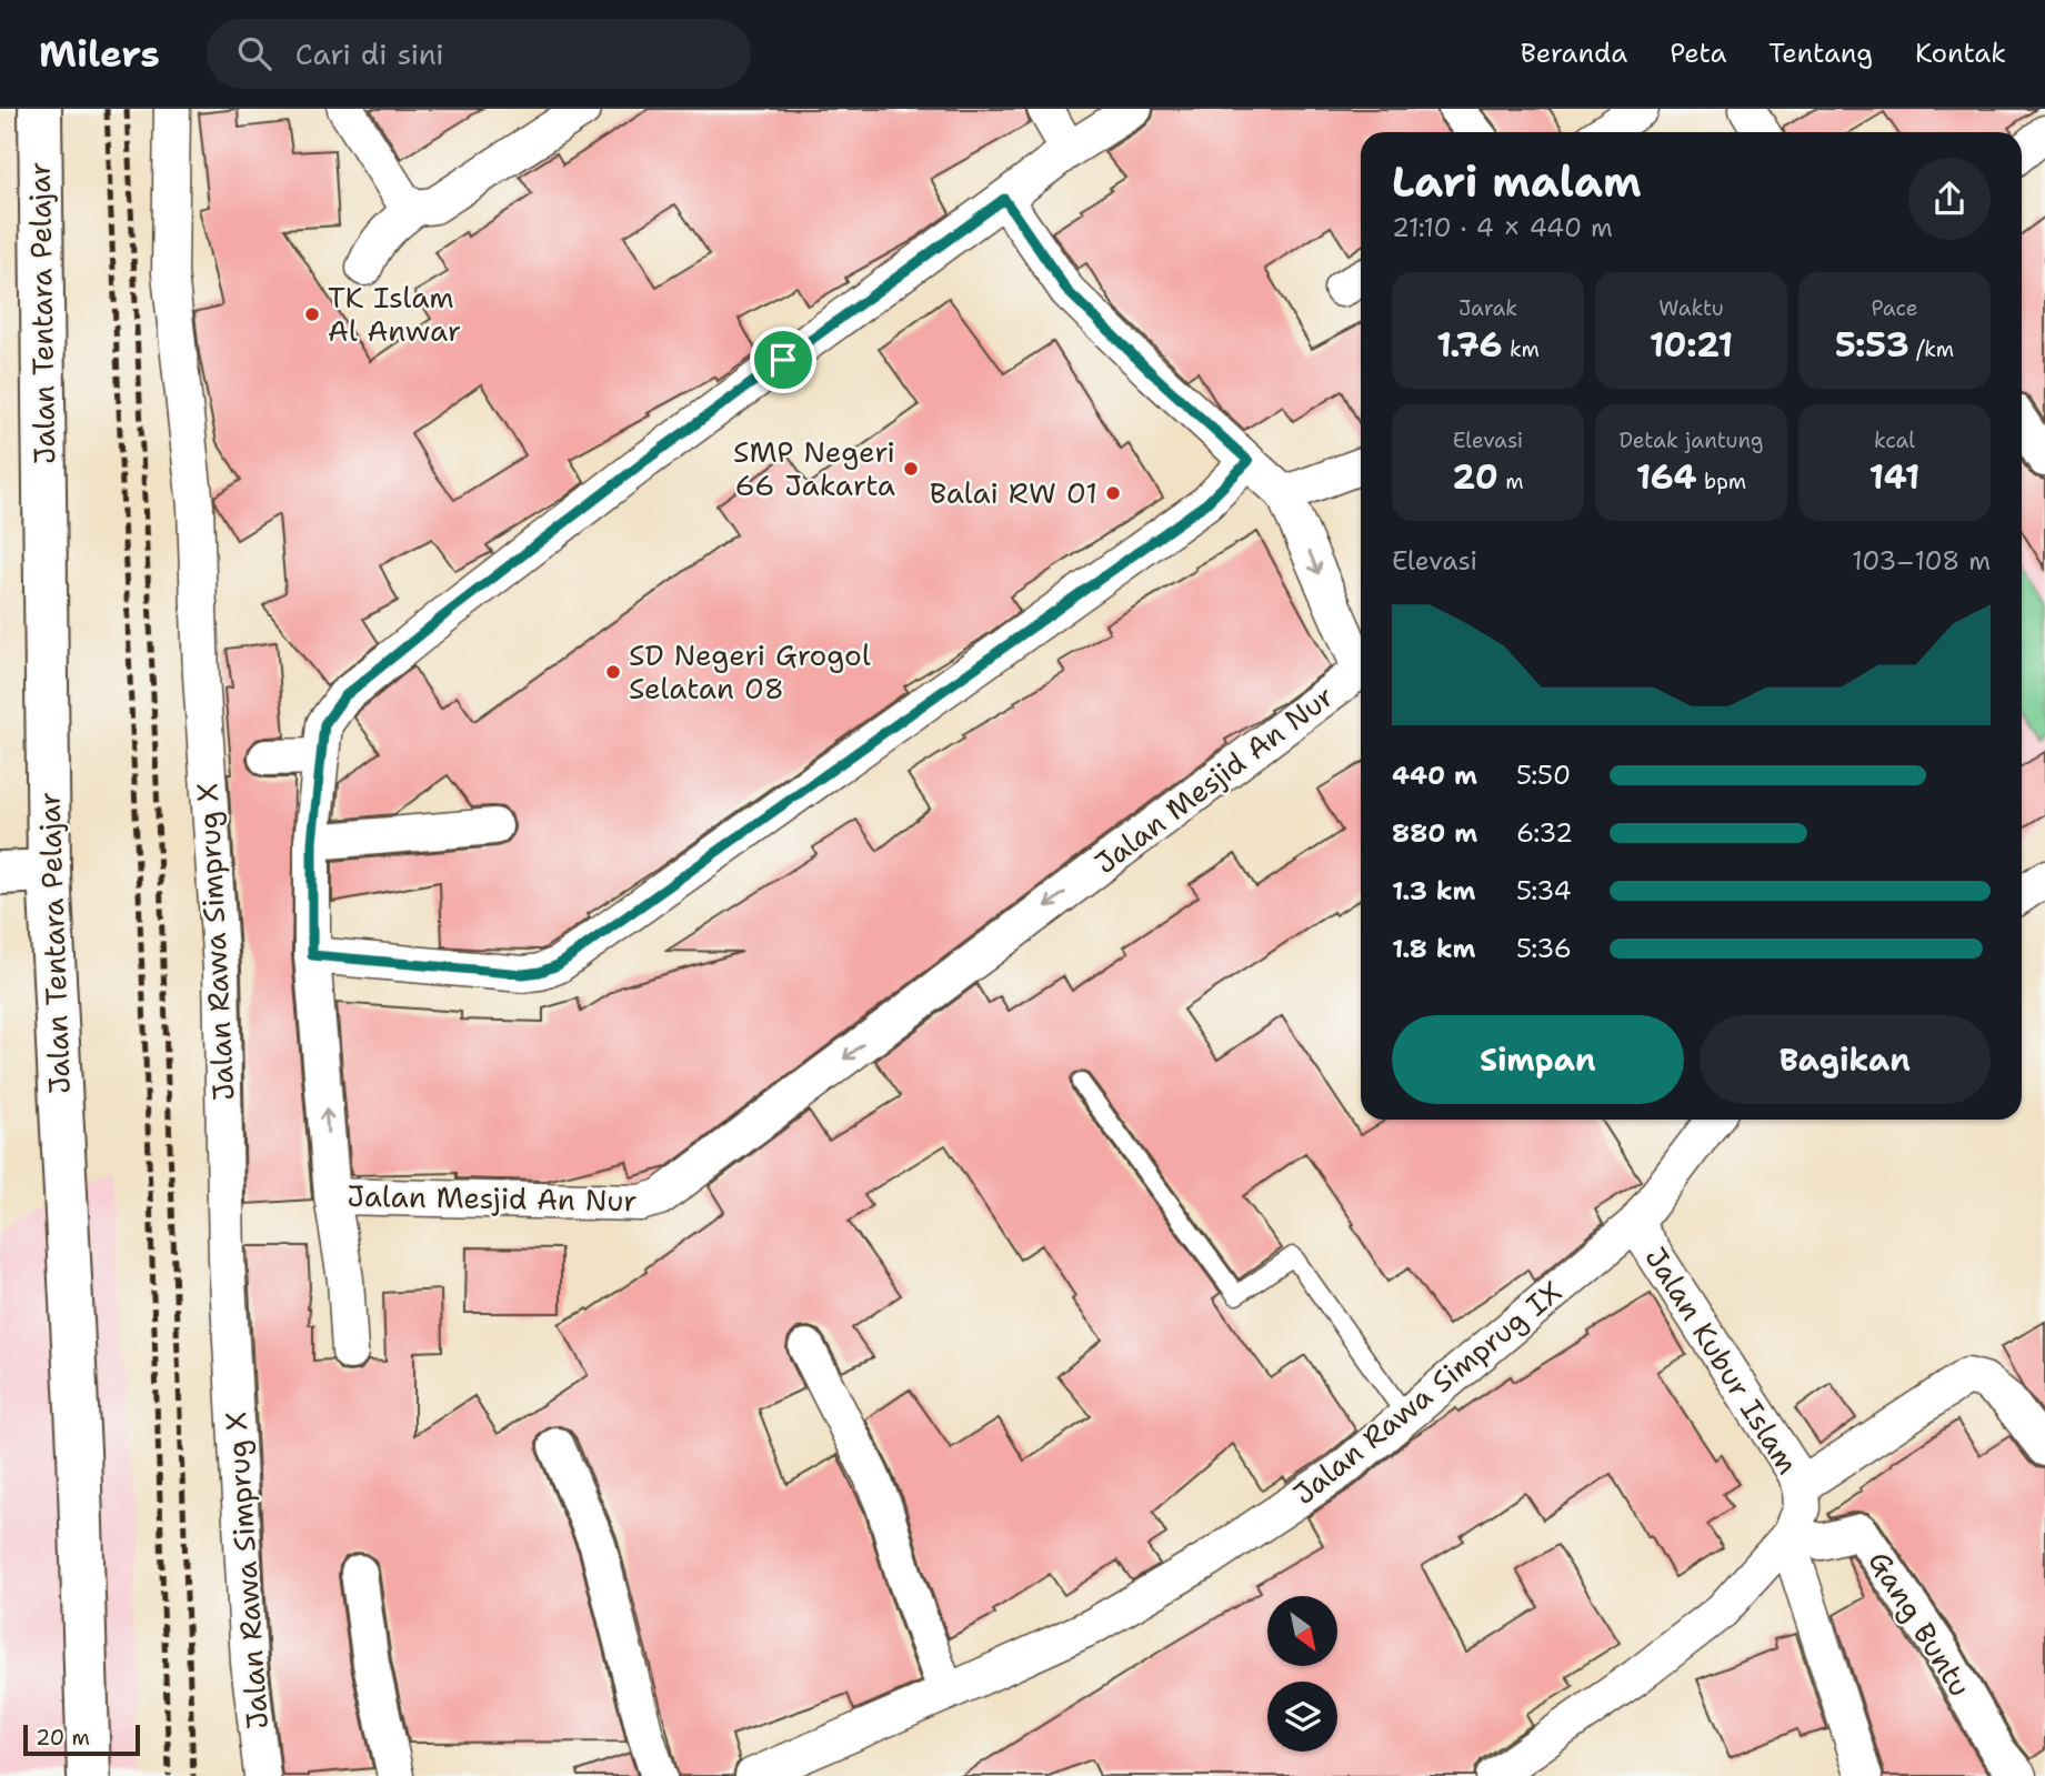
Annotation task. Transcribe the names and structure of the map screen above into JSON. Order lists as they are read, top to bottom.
{
  "streets": {
    "street": [
      "Jalan Tentara Pelajar",
      "Jalan Mesjid An Nur",
      "Jalan Rawa Simprug X",
      "Jalan Kubur Islam",
      "Jalan Rawa Simprug IX",
      "Gang Buntu"
    ]
  },
  "crossings": [
    ["Jalan Kubur Islam", "Jalan Rawa Simprug IX"],
    ["Jalan Kubur Islam", "Gang Buntu"]
  ],
  "places": [
    "TK Islam Al Anwar",
    "SMP Negeri 66 Jakarta",
    "Balai RW 01",
    "SD Negeri Grogol Selatan 08"
  ],
  "scale_bar": "20 m",
  "north": "bottom right",
  "page": {
    "header": "Milers",
    "search": "Cari di sini",
    "nav": [
      "Beranda",
      "Peta",
      "Tentang",
      "Kontak"
    ],
    "heading": ["Lari malam", "21:10 · 4 × 440 m"],
    "stats": [
      ["Jarak", "1.76 km"],
      ["Waktu", "10:21"],
      ["Pace", "5:53 /km"],
      ["Elevasi", "20 m"],
      ["Detak jantung", "164 bpm"],
      ["kcal", "141"]
    ],
    "chart": ["Elevasi", "103–108 m"],
    "list": [
      {
        "name": "440 m",
        "note": "5:50"
      },
      {
        "name": "880 m",
        "note": "6:32"
      },
      {
        "name": "1.3 km",
        "note": "5:34"
      },
      {
        "name": "1.8 km",
        "note": "5:36"
      }
    ],
    "buttons": ["Simpan", "Bagikan"],
    "scale": "20 m"
  }
}
